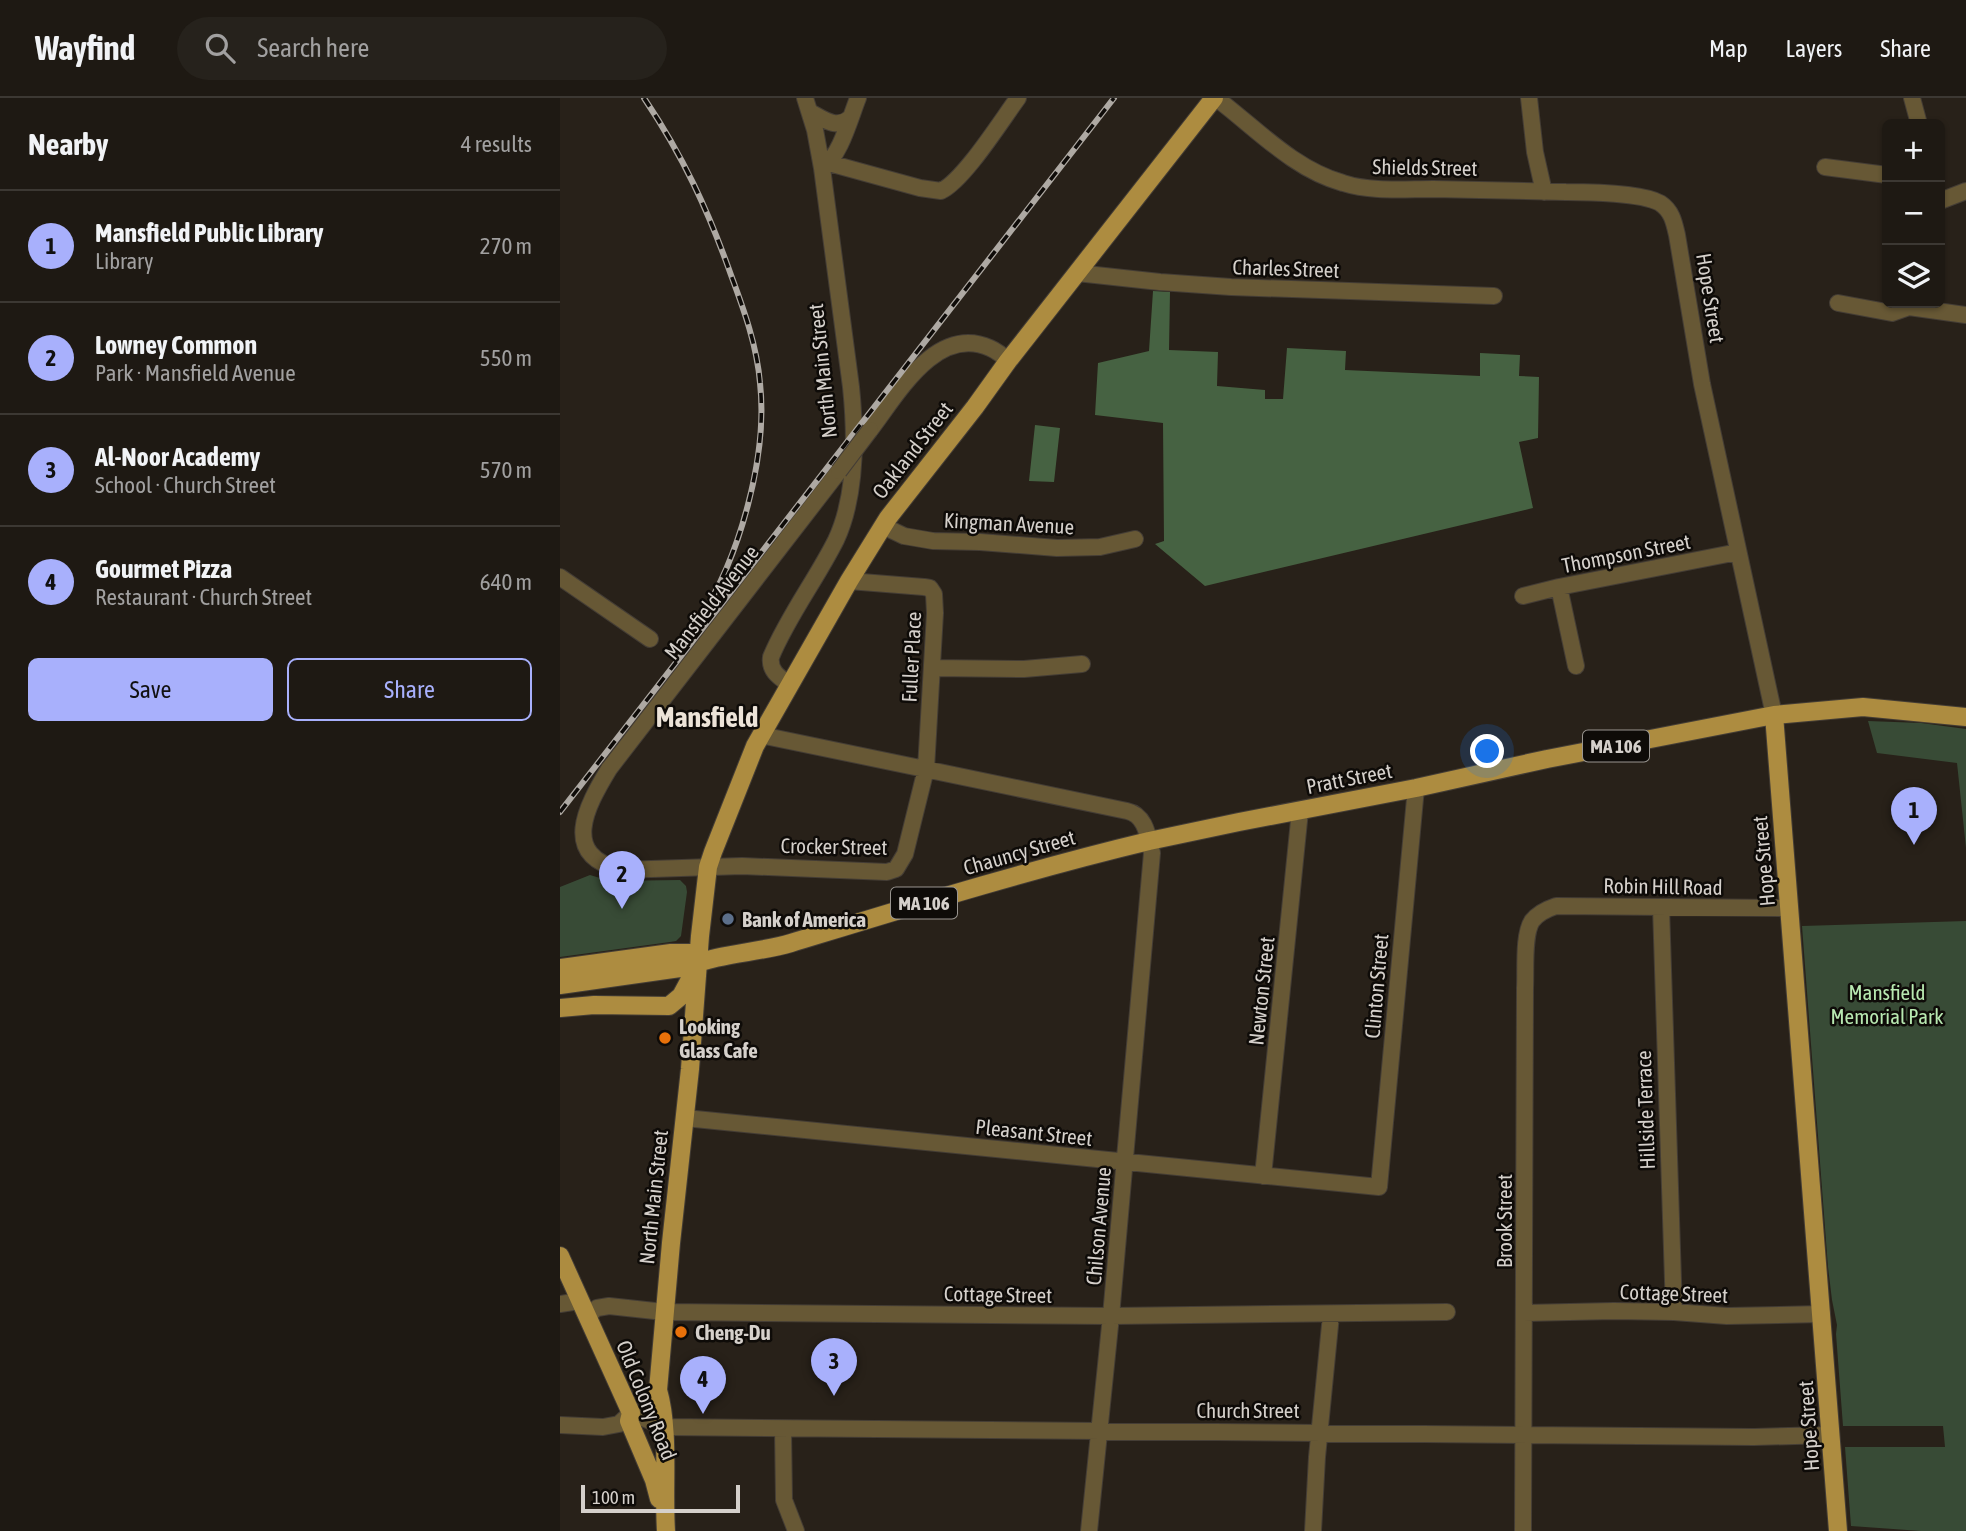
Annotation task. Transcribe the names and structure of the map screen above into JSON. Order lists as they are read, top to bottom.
{
  "streets": {
    "main road": [
      "Hope Street",
      "North Main Street",
      "Oakland Street",
      "MA 106",
      "Pratt Street",
      "Chauncy Street",
      "Old Colony Road"
    ],
    "street": [
      "Shields Street",
      "Charles Street",
      "Kingman Avenue",
      "Thompson Street",
      "Mansfield Avenue",
      "Fuller Place",
      "Crocker Street",
      "Robin Hill Road",
      "Clinton Street",
      "Newton Street",
      "Hillside Terrace",
      "Pleasant Street",
      "Brook Street",
      "Chilson Avenue",
      "Cottage Street",
      "Church Street"
    ]
  },
  "crossings": [
    ["Shields Street", "Hope Street"],
    ["Shields Street", "Oakland Street"],
    ["Charles Street", "Oakland Street"],
    ["Hope Street", "Thompson Street"],
    ["Hope Street", "Pratt Street"],
    ["Hope Street", "Robin Hill Road"],
    ["Hope Street", "Cottage Street"],
    ["Hope Street", "Church Street"],
    ["North Main Street", "Oakland Street"],
    ["North Main Street", "Mansfield Avenue"],
    ["North Main Street", "Crocker Street"],
    ["North Main Street", "Chauncy Street"],
    ["North Main Street", "Pleasant Street"],
    ["North Main Street", "Cottage Street"],
    ["North Main Street", "Old Colony Road"],
    ["North Main Street", "Church Street"],
    ["Oakland Street", "Kingman Avenue"],
    ["Oakland Street", "Mansfield Avenue"],
    ["Oakland Street", "Fuller Place"],
    ["Oakland Street", "Crocker Street"],
    ["Mansfield Avenue", "Crocker Street"],
    ["Fuller Place", "Crocker Street"],
    ["Pratt Street", "Chauncy Street"],
    ["Pratt Street", "Clinton Street"],
    ["Pratt Street", "Newton Street"],
    ["Pratt Street", "Chilson Avenue"],
    ["Chauncy Street", "Chilson Avenue"],
    ["Robin Hill Road", "Hillside Terrace"],
    ["Robin Hill Road", "Brook Street"],
    ["Clinton Street", "Pleasant Street"],
    ["Newton Street", "Pleasant Street"],
    ["Hillside Terrace", "Cottage Street"],
    ["Pleasant Street", "Chilson Avenue"],
    ["Brook Street", "Cottage Street"],
    ["Brook Street", "Church Street"],
    ["Chilson Avenue", "Cottage Street"],
    ["Chilson Avenue", "Church Street"],
    ["Cottage Street", "Old Colony Road"]
  ],
  "districts": ["Mansfield"],
  "parks": ["Mansfield Memorial Park"],
  "places": ["Bank of America", "Looking Glass Cafe", "Cheng-Du"],
  "scale_bar": "100 m",
  "page": {
    "header": "Wayfind",
    "search": "Search here",
    "nav": ["Map", "Layers", "Share"],
    "heading": ["Nearby", "4 results"],
    "map_buttons": ["+", "−"],
    "list": [
      {
        "mark": "1",
        "name": "Mansfield Public Library",
        "note": "Library",
        "value": "270 m"
      },
      {
        "mark": "2",
        "name": "Lowney Common",
        "note": "Park · Mansfield Avenue",
        "value": "550 m"
      },
      {
        "mark": "3",
        "name": "Al-Noor Academy",
        "note": "School · Church Street",
        "value": "570 m"
      },
      {
        "mark": "4",
        "name": "Gourmet Pizza",
        "note": "Restaurant · Church Street",
        "value": "640 m"
      }
    ],
    "buttons": ["Save", "Share"],
    "pins": [
      "1",
      "2",
      "3",
      "4"
    ],
    "scale": "100 m"
  }
}
